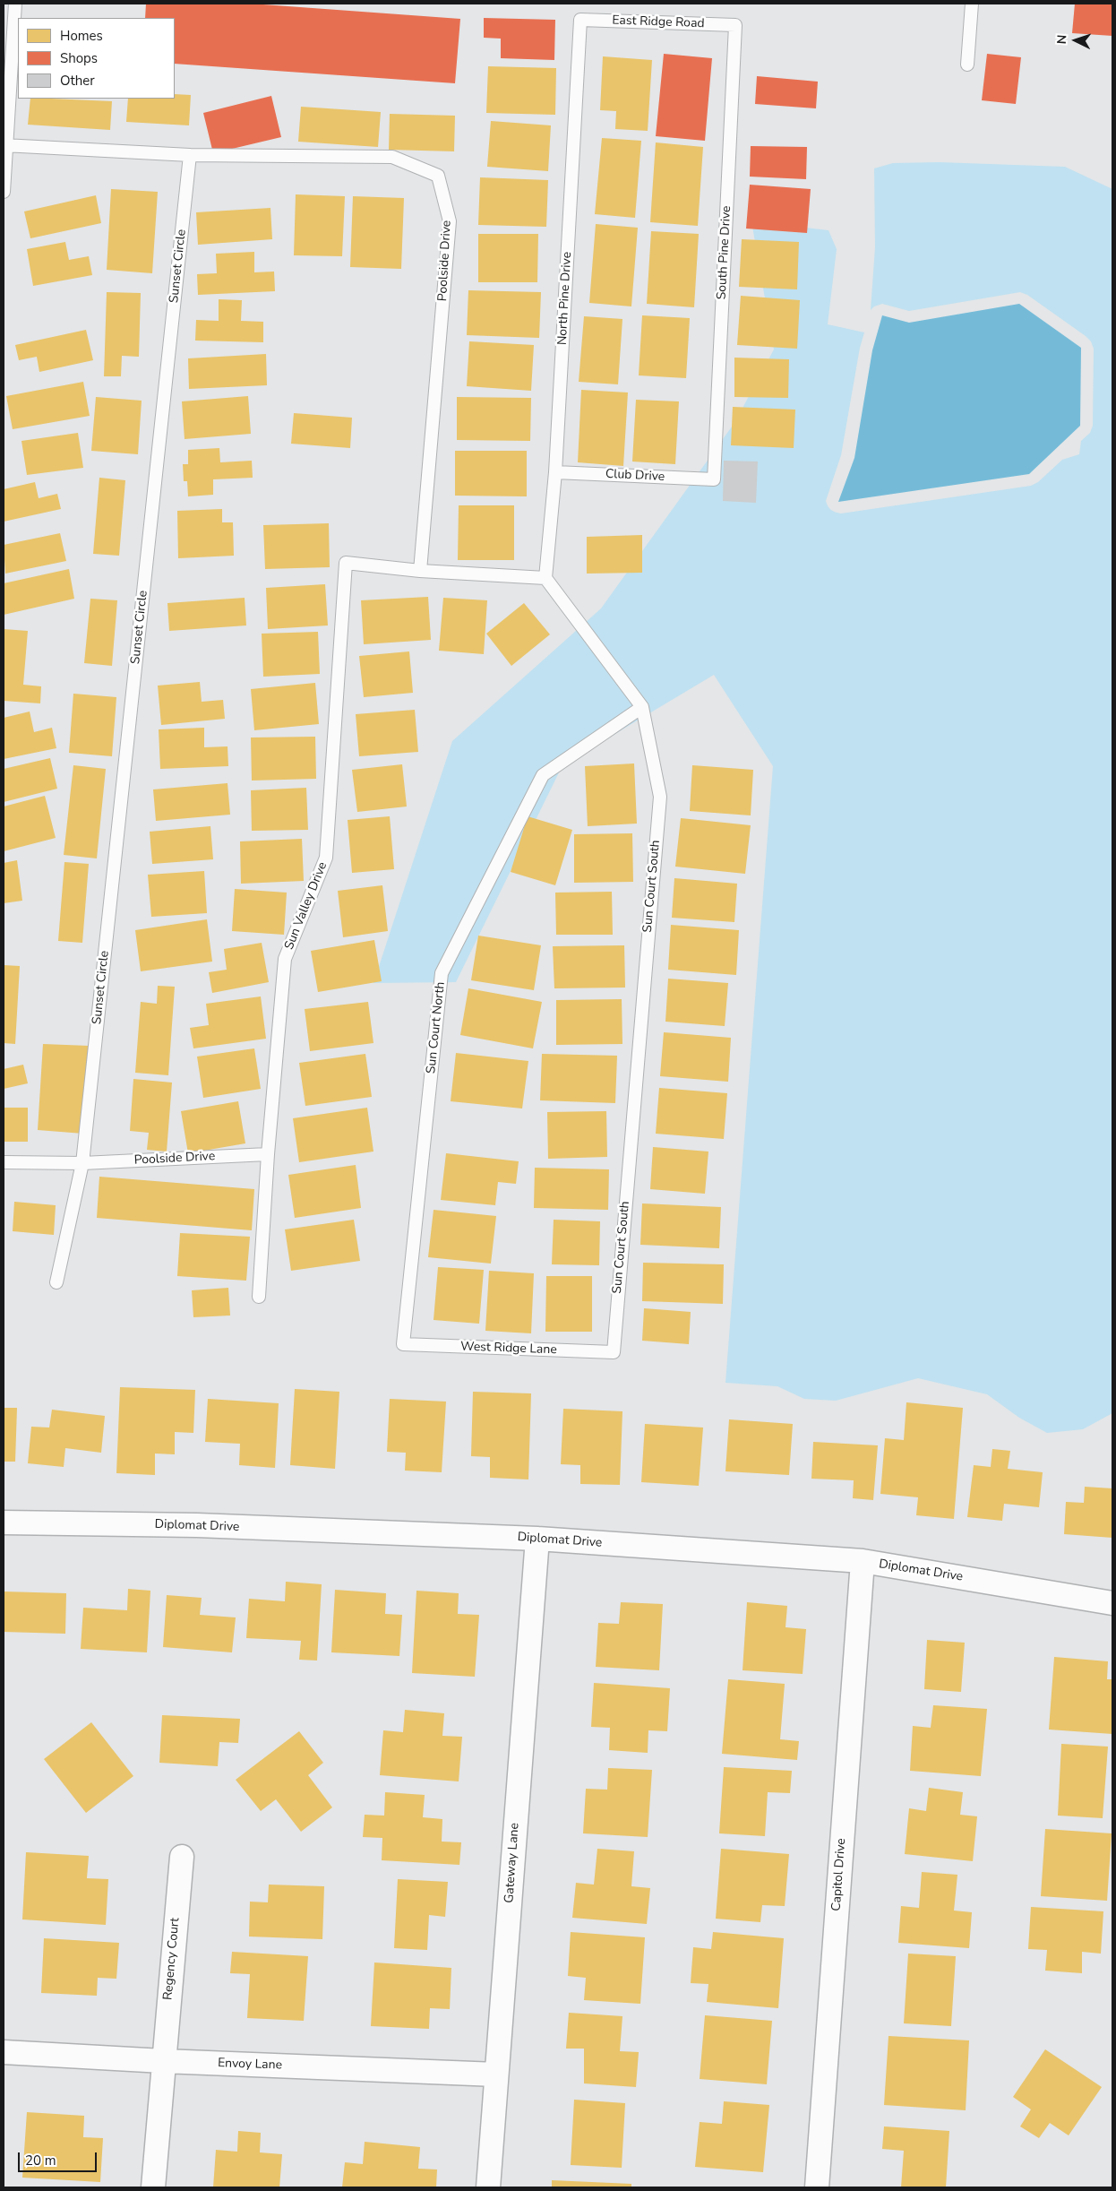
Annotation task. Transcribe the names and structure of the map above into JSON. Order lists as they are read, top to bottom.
{
  "streets": {
    "street": [
      "Diplomat Drive",
      "Gateway Lane",
      "Capitol Drive",
      "Regency Court",
      "Envoy Lane"
    ],
    "lane": [
      "East Ridge Road",
      "South Pine Drive",
      "Poolside Drive",
      "Sunset Circle",
      "North Pine Drive",
      "Club Drive",
      "Sun Court South",
      "Sun Valley Drive",
      "Sun Court North",
      "West Ridge Lane"
    ]
  },
  "crossings": [
    ["East Ridge Road", "South Pine Drive"],
    ["East Ridge Road", "North Pine Drive"],
    ["South Pine Drive", "Club Drive"],
    ["Poolside Drive", "Sunset Circle"],
    ["Poolside Drive", "Sun Valley Drive"],
    ["North Pine Drive", "Club Drive"],
    ["North Pine Drive", "Sun Court South"],
    ["Sun Court South", "Sun Court North"],
    ["Sun Court South", "West Ridge Lane"],
    ["Sun Court North", "West Ridge Lane"],
    ["Diplomat Drive", "Gateway Lane"],
    ["Diplomat Drive", "Capitol Drive"],
    ["Gateway Lane", "Envoy Lane"],
    ["Regency Court", "Envoy Lane"]
  ],
  "legend": ["Homes", "Shops", "Other"],
  "scale_bar": "20 m",
  "north": "left"
}
